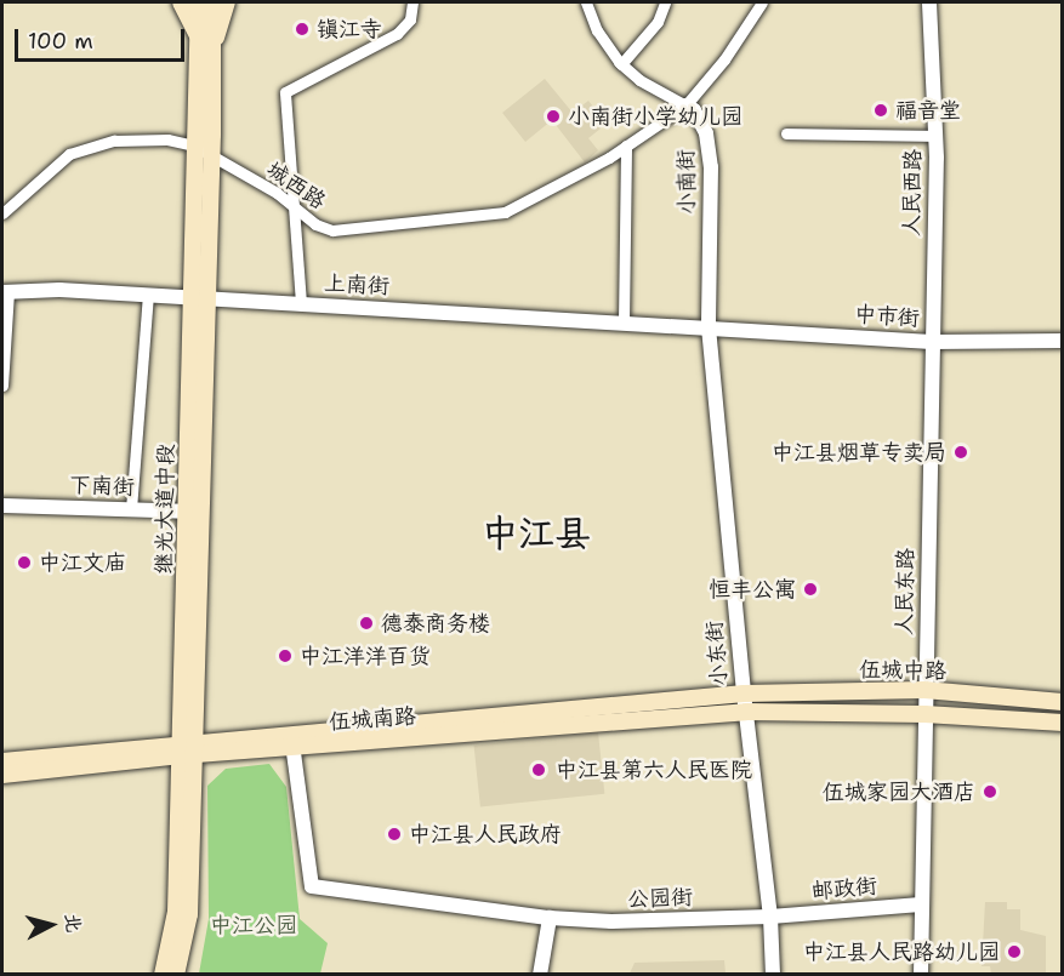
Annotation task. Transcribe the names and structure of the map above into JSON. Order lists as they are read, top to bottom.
{
  "streets": {
    "main road": ["继光大道中段", "伍城中路", "伍城南路"],
    "street": [
      "小南街",
      "城西路",
      "人民西路",
      "上南街",
      "中市街",
      "下南街",
      "人民东路",
      "小东街",
      "邮政街",
      "公园街"
    ]
  },
  "crossings": [
    ["小南街", "城西路"],
    ["小南街", "上南街"],
    ["小南街", "中市街"],
    ["小南街", "小东街"],
    ["城西路", "继光大道中段"],
    ["人民西路", "中市街"],
    ["人民西路", "人民东路"],
    ["上南街", "中市街"],
    ["上南街", "继光大道中段"],
    ["上南街", "小东街"],
    ["中市街", "人民东路"],
    ["中市街", "小东街"],
    ["下南街", "继光大道中段"],
    ["继光大道中段", "伍城南路"],
    ["人民东路", "伍城中路"],
    ["人民东路", "邮政街"],
    ["小东街", "伍城中路"],
    ["小东街", "伍城南路"],
    ["小东街", "邮政街"],
    ["小东街", "公园街"],
    ["伍城中路", "伍城南路"],
    ["伍城南路", "公园街"],
    ["邮政街", "公园街"]
  ],
  "districts": ["中江县"],
  "parks": ["中江公园"],
  "places": [
    "镇江寺",
    "福音堂",
    "小南街小学幼儿园",
    "中江县烟草专卖局",
    "中江文庙",
    "恒丰公寓",
    "德泰商务楼",
    "中江洋洋百货",
    "中江县第六人民医院",
    "伍城家园大酒店",
    "中江县人民政府",
    "中江县人民路幼儿园"
  ],
  "scale_bar": "100 m",
  "north": "right"
}
